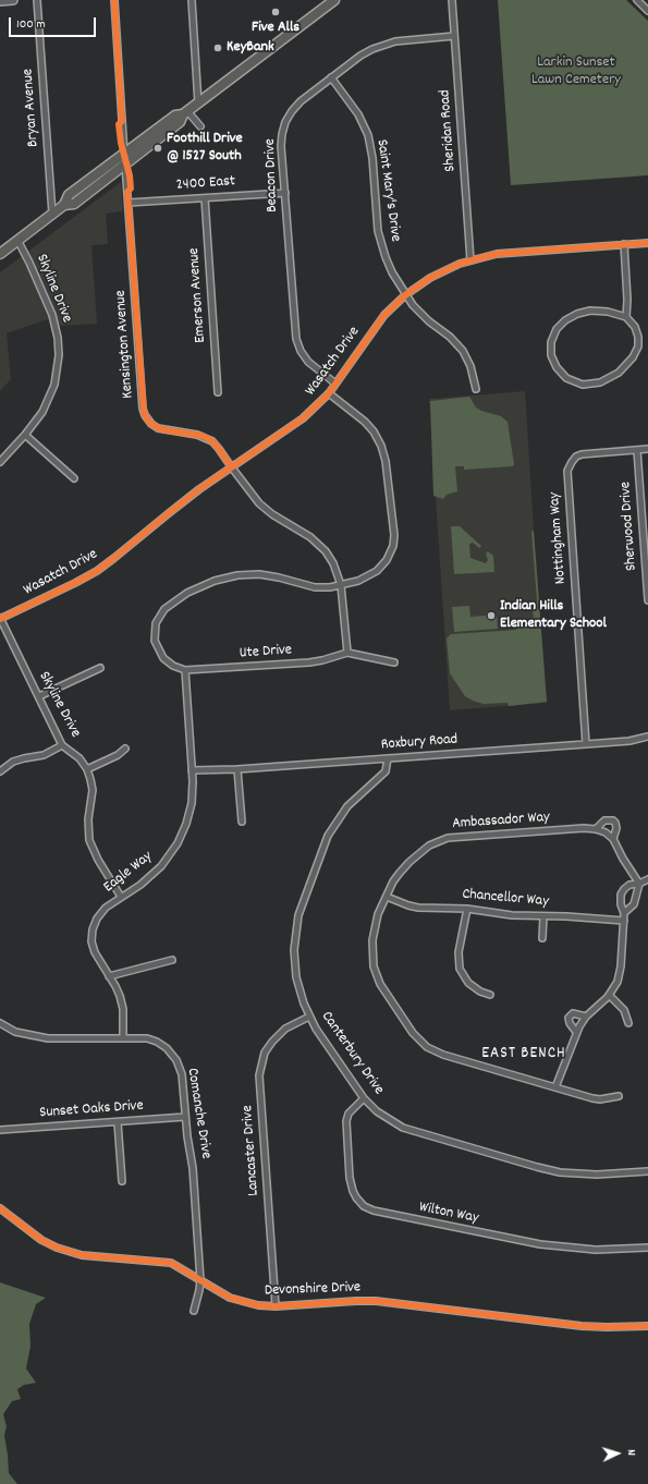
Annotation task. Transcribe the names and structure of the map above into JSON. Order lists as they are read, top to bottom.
{
  "streets": {
    "street": [
      "Bryan Avenue",
      "Sheridan Road",
      "Beacon Drive",
      "2400 East",
      "Saint Mary's Drive",
      "Skyline Drive",
      "Emerson Avenue",
      "Kensington Avenue",
      "Wasatch Drive",
      "Sherwood Drive",
      "Nottingham Way",
      "Ute Drive",
      "Roxbury Road",
      "Ambassador Way",
      "Eagle Way",
      "Chancellor Way",
      "Canterbury Drive",
      "Sunset Oaks Drive",
      "Comanche Drive",
      "Lancaster Drive",
      "Wilton Way",
      "Devonshire Drive"
    ]
  },
  "crossings": [
    ["Sheridan Road", "Beacon Drive"],
    ["Sheridan Road", "Wasatch Drive"],
    ["Beacon Drive", "2400 East"],
    ["Beacon Drive", "Saint Mary's Drive"],
    ["Beacon Drive", "Wasatch Drive"],
    ["2400 East", "Emerson Avenue"],
    ["2400 East", "Kensington Avenue"],
    ["Saint Mary's Drive", "Wasatch Drive"],
    ["Skyline Drive", "Wasatch Drive"],
    ["Skyline Drive", "Eagle Way"],
    ["Kensington Avenue", "Wasatch Drive"],
    ["Kensington Avenue", "Ute Drive"],
    ["Sherwood Drive", "Nottingham Way"],
    ["Nottingham Way", "Roxbury Road"],
    ["Ute Drive", "Eagle Way"],
    ["Roxbury Road", "Eagle Way"],
    ["Roxbury Road", "Canterbury Drive"],
    ["Ambassador Way", "Chancellor Way"],
    ["Eagle Way", "Comanche Drive"],
    ["Canterbury Drive", "Lancaster Drive"],
    ["Canterbury Drive", "Wilton Way"],
    ["Sunset Oaks Drive", "Comanche Drive"],
    ["Comanche Drive", "Devonshire Drive"],
    ["Lancaster Drive", "Devonshire Drive"]
  ],
  "districts": ["EAST BENCH"],
  "parks": ["Larkin Sunset Lawn Cemetery"],
  "places": [
    "Five Alls",
    "KeyBank",
    "Foothill Drive @ 1527 South",
    "Indian Hills Elementary School"
  ],
  "scale_bar": "100 m",
  "north": "right"
}
